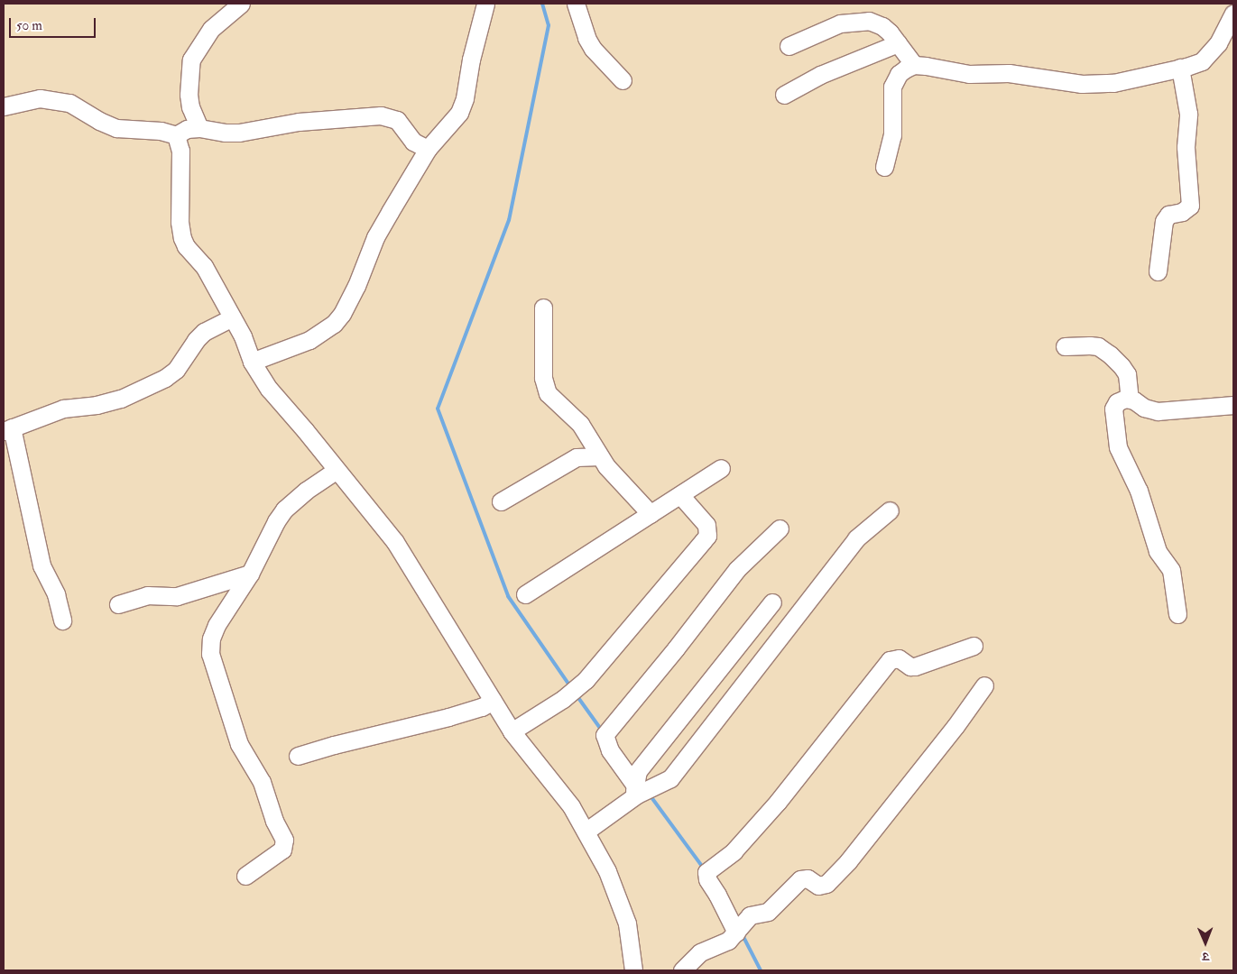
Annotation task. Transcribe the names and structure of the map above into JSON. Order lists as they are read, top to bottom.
{
  "scale_bar": "50 m",
  "north": "bottom"
}
